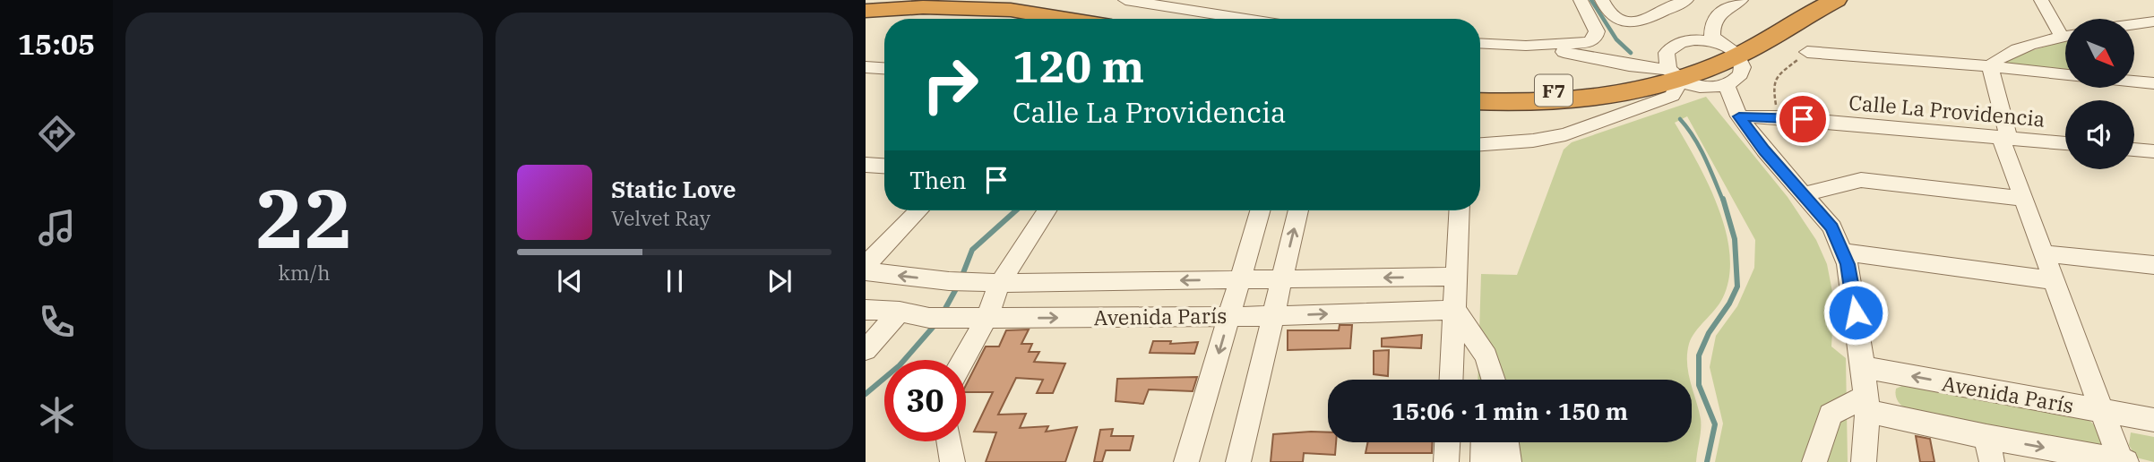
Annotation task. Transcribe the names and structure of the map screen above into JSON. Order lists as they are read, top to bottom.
{
  "streets": {
    "highway": ["F7"],
    "street": ["Calle La Providencia", "Avenida París"]
  },
  "north": "bottom right",
  "page": {
    "tabs": "15:05",
    "tile": ["22", "km/h"],
    "turn": ["120 m", "Calle La Providencia"],
    "then": "Then",
    "song": ["Static Love", "Velvet Ray"],
    "limit": "30",
    "trip": "15:06 · 1 min · 150 m"
  }
}
